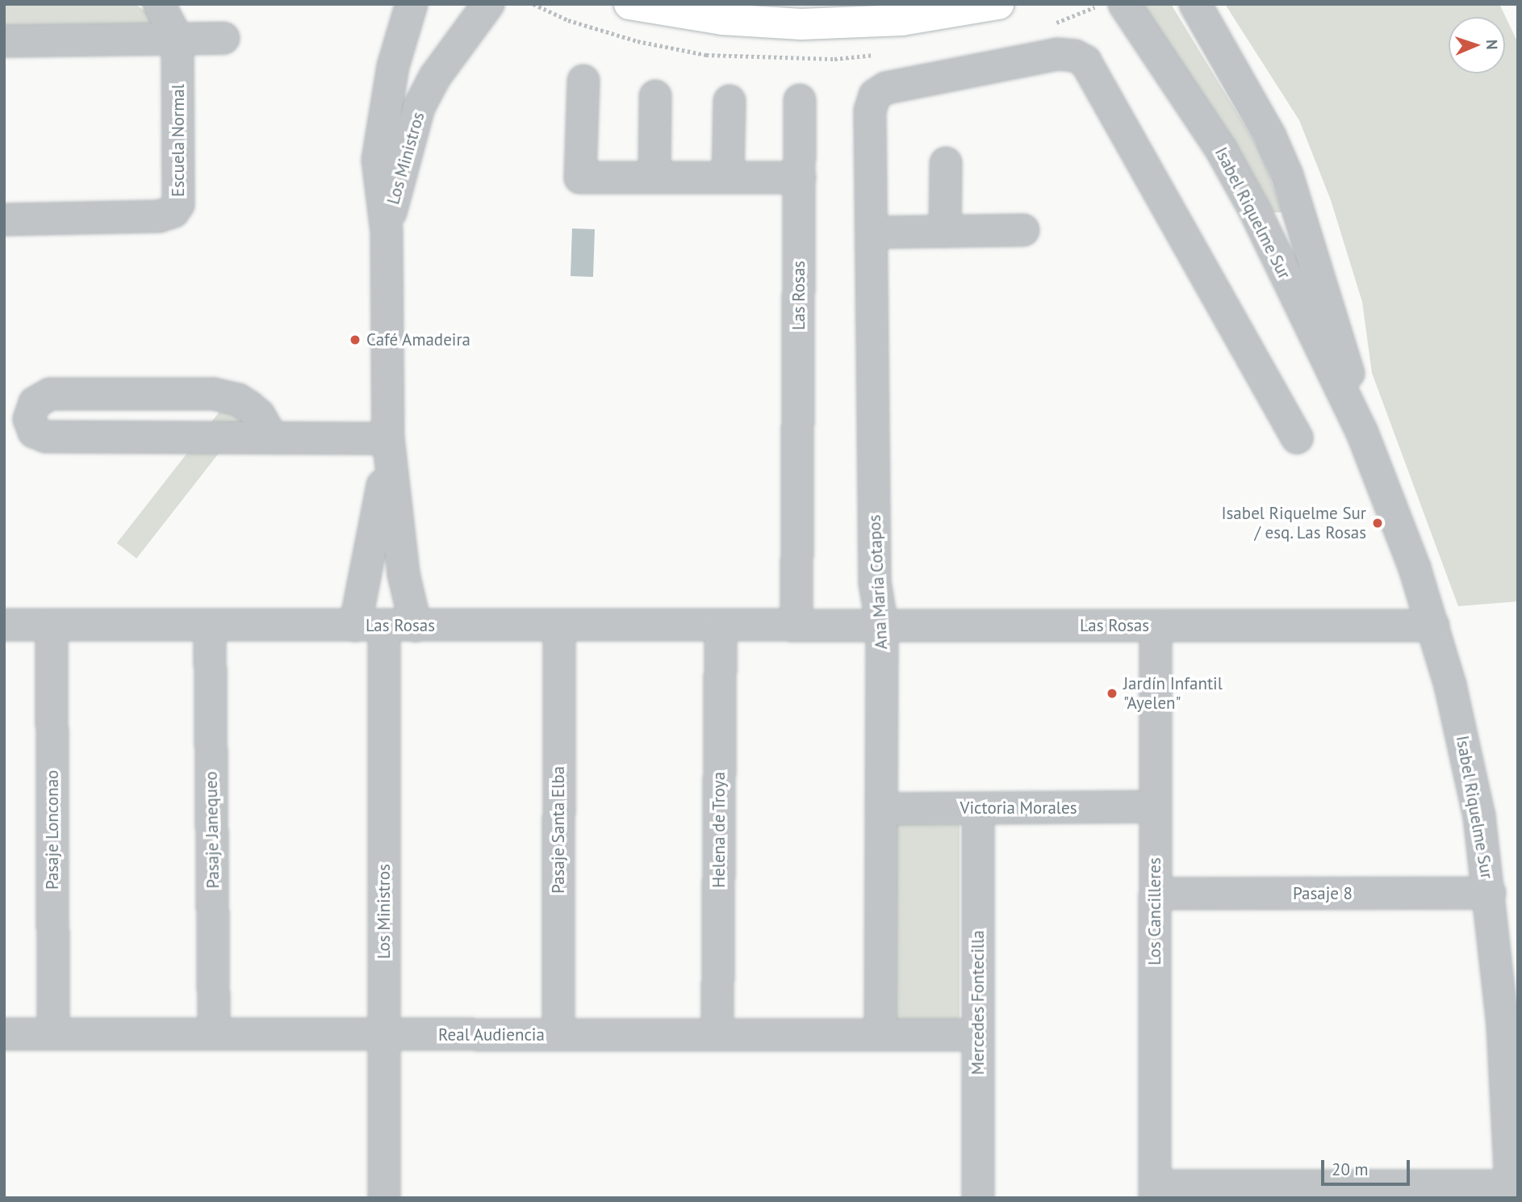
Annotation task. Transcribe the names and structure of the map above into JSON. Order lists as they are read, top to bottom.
{
  "streets": {
    "street": [
      "Escuela Normal",
      "Los Ministros",
      "Isabel Riquelme Sur",
      "Las Rosas",
      "Ana María Cotapos",
      "Victoria Morales",
      "Pasaje Lonconao",
      "Pasaje Janequeo",
      "Pasaje Santa Elba",
      "Helena de Troya",
      "Pasaje 8",
      "Los Cancilleres",
      "Mercedes Fontecilla",
      "Real Audiencia"
    ]
  },
  "crossings": [
    ["Los Ministros", "Las Rosas"],
    ["Los Ministros", "Real Audiencia"],
    ["Isabel Riquelme Sur", "Las Rosas"],
    ["Isabel Riquelme Sur", "Pasaje 8"],
    ["Las Rosas", "Ana María Cotapos"],
    ["Las Rosas", "Pasaje Lonconao"],
    ["Las Rosas", "Pasaje Janequeo"],
    ["Las Rosas", "Pasaje Santa Elba"],
    ["Las Rosas", "Helena de Troya"],
    ["Las Rosas", "Los Cancilleres"],
    ["Ana María Cotapos", "Victoria Morales"],
    ["Ana María Cotapos", "Real Audiencia"],
    ["Victoria Morales", "Los Cancilleres"],
    ["Victoria Morales", "Mercedes Fontecilla"],
    ["Pasaje Lonconao", "Real Audiencia"],
    ["Pasaje Janequeo", "Real Audiencia"],
    ["Pasaje Santa Elba", "Real Audiencia"],
    ["Helena de Troya", "Real Audiencia"],
    ["Pasaje 8", "Los Cancilleres"],
    ["Mercedes Fontecilla", "Real Audiencia"]
  ],
  "places": ["Café Amadeira", "Isabel Riquelme Sur / esq. Las Rosas", "Jardín Infantil \"Ayelen\""],
  "scale_bar": "20 m",
  "north": "right"
}
